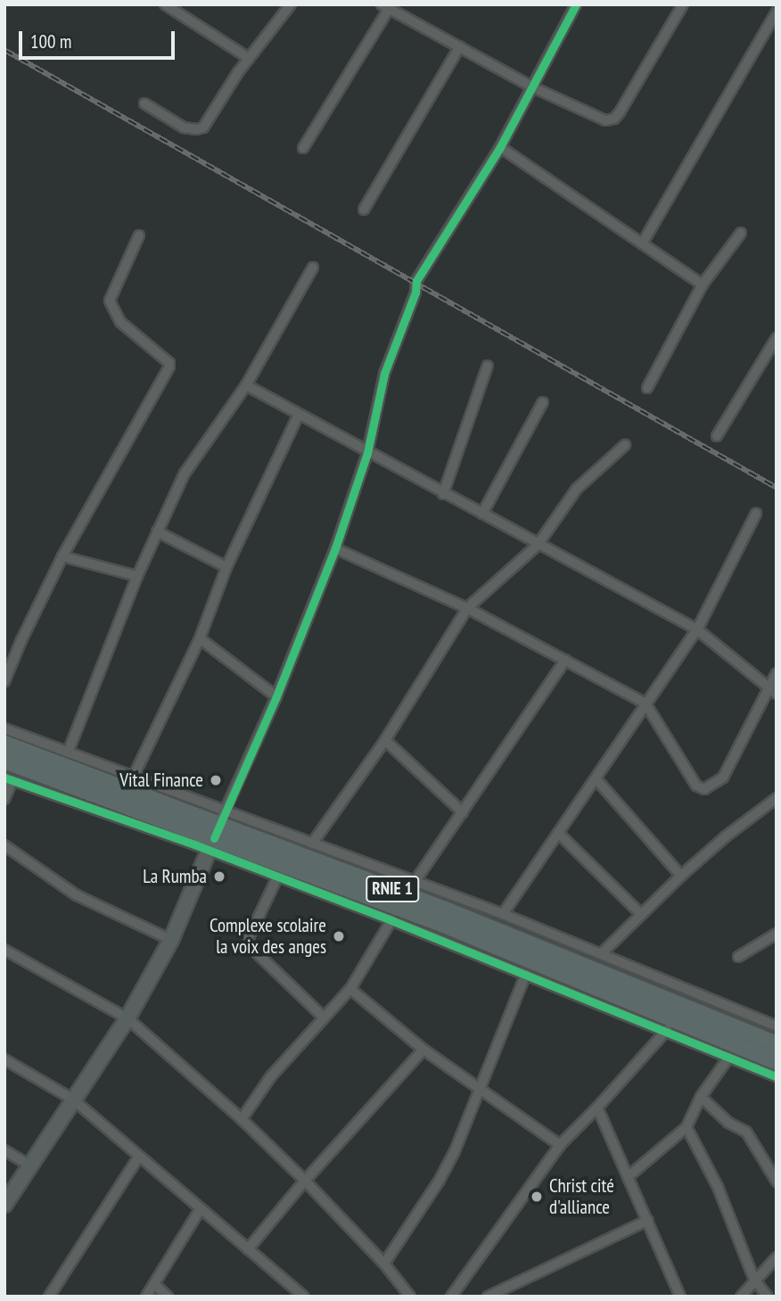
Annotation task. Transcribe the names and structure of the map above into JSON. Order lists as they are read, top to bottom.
{
  "streets": {
    "highway": ["RNIE 1"]
  },
  "places": [
    "Vital Finance",
    "La Rumba",
    "Complexe scolaire la voix des anges",
    "Christ cité d'alliance"
  ],
  "scale_bar": "100 m"
}
